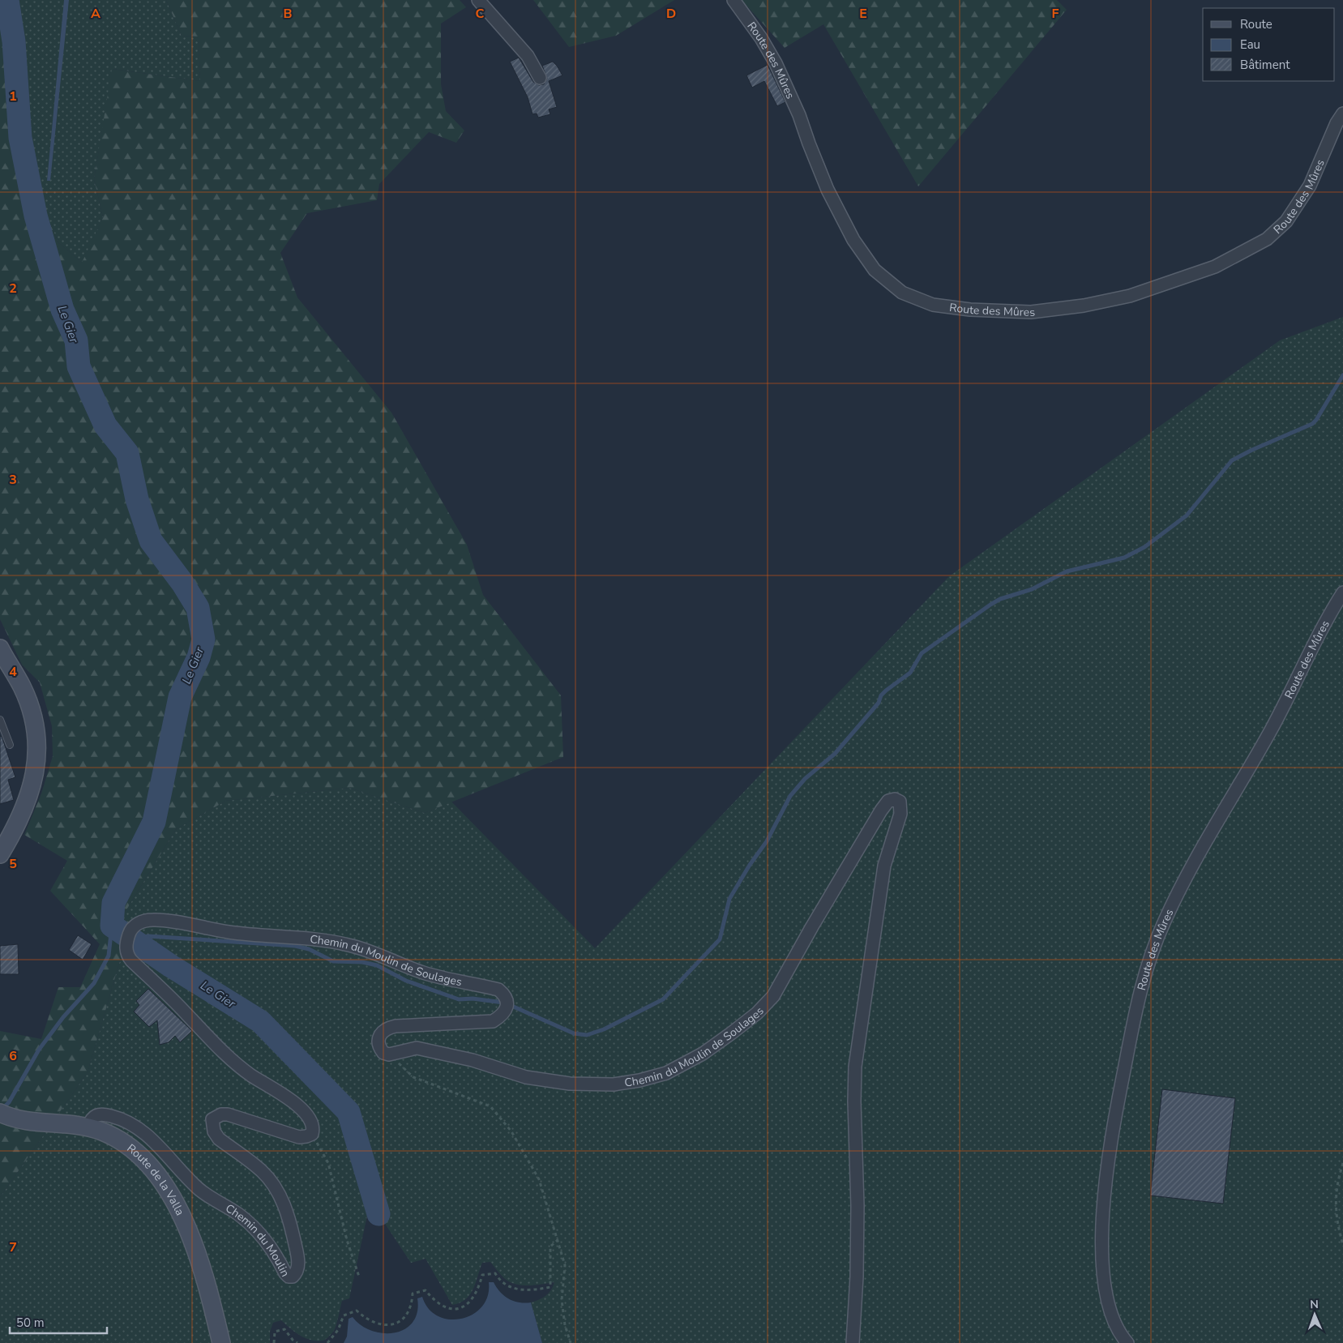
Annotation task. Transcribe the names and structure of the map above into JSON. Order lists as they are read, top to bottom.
{
  "streets": {
    "main road": ["Route de la Valla"],
    "street": ["Route des Mûres", "Chemin du Moulin de Soulages", "Chemin du Moulin"]
  },
  "crossings": [
    ["Chemin du Moulin de Soulages", "Chemin du Moulin"],
    ["Route de la Valla", "Chemin du Moulin"]
  ],
  "water": ["Le Gier"],
  "legend": ["Route", "Eau", "Bâtiment"],
  "scale_bar": "50 m",
  "north": "top",
  "grid": {
    "columns": [
      "A",
      "B",
      "C",
      "D",
      "E",
      "F"
    ],
    "rows": [
      "1",
      "2",
      "3",
      "4",
      "5",
      "6",
      "7"
    ]
  }
}
